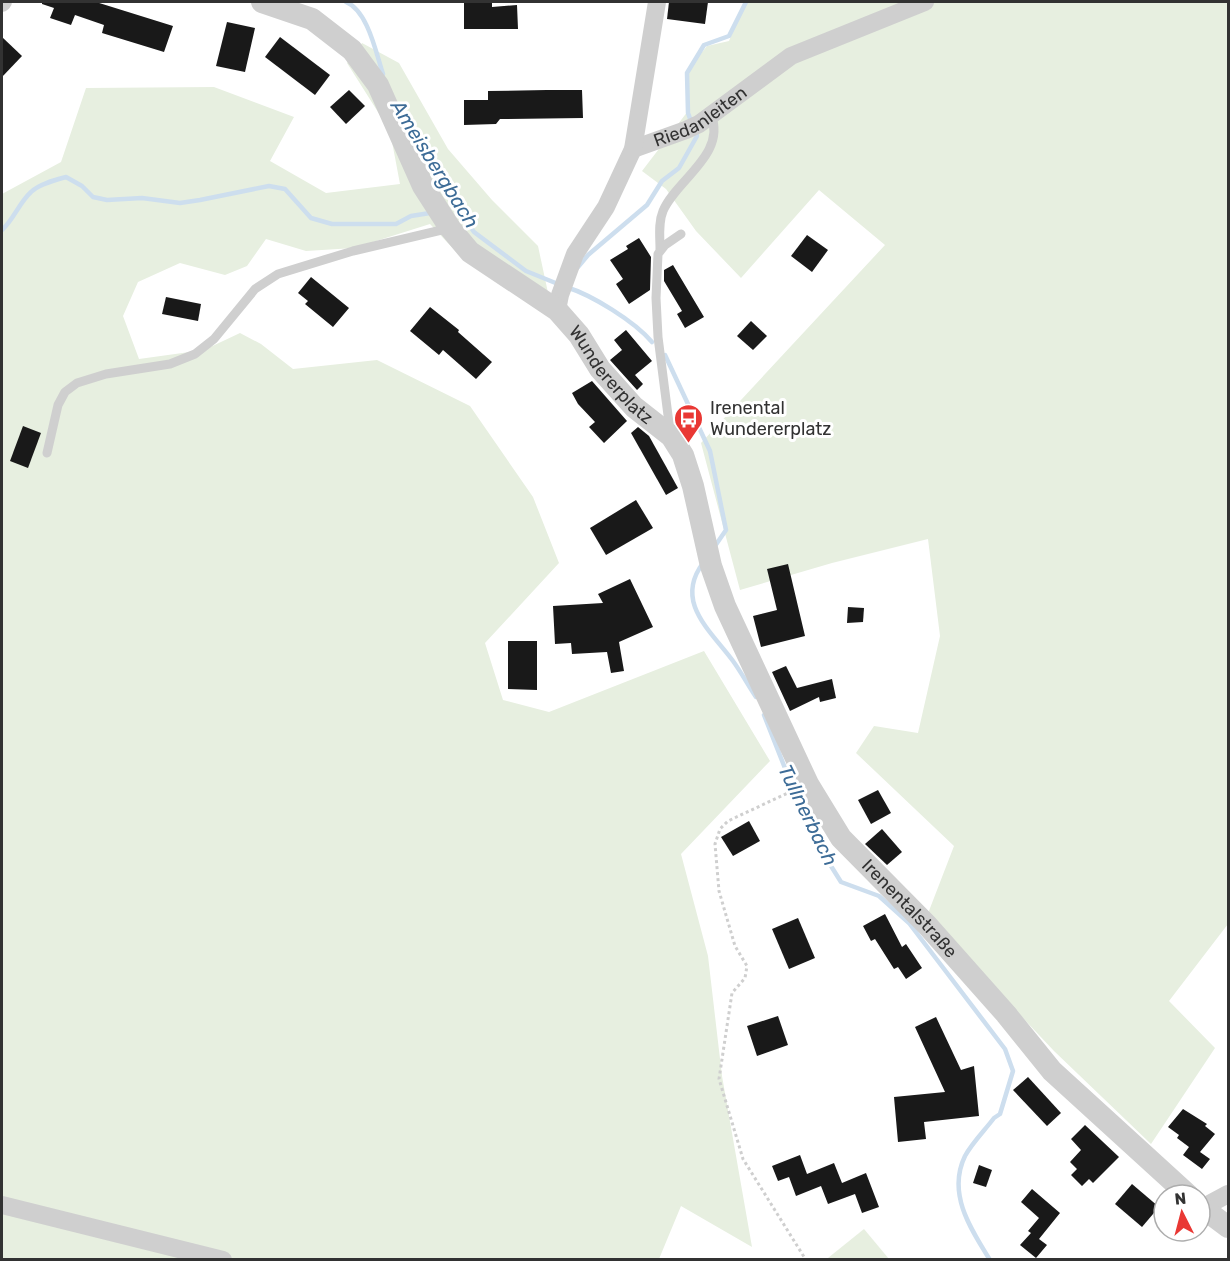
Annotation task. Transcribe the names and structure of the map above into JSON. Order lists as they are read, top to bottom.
{
  "streets": {
    "street": ["Riedanleiten", "Wundererplatz", "Irenentalstraße"]
  },
  "crossings": [
    ["Riedanleiten", "Wundererplatz"],
    ["Wundererplatz", "Irenentalstraße"]
  ],
  "water": ["Ameisbergbach", "Tullnerbach"],
  "places": {
    "bus stop": ["Irenental Wundererplatz"]
  },
  "north": "top"
}
